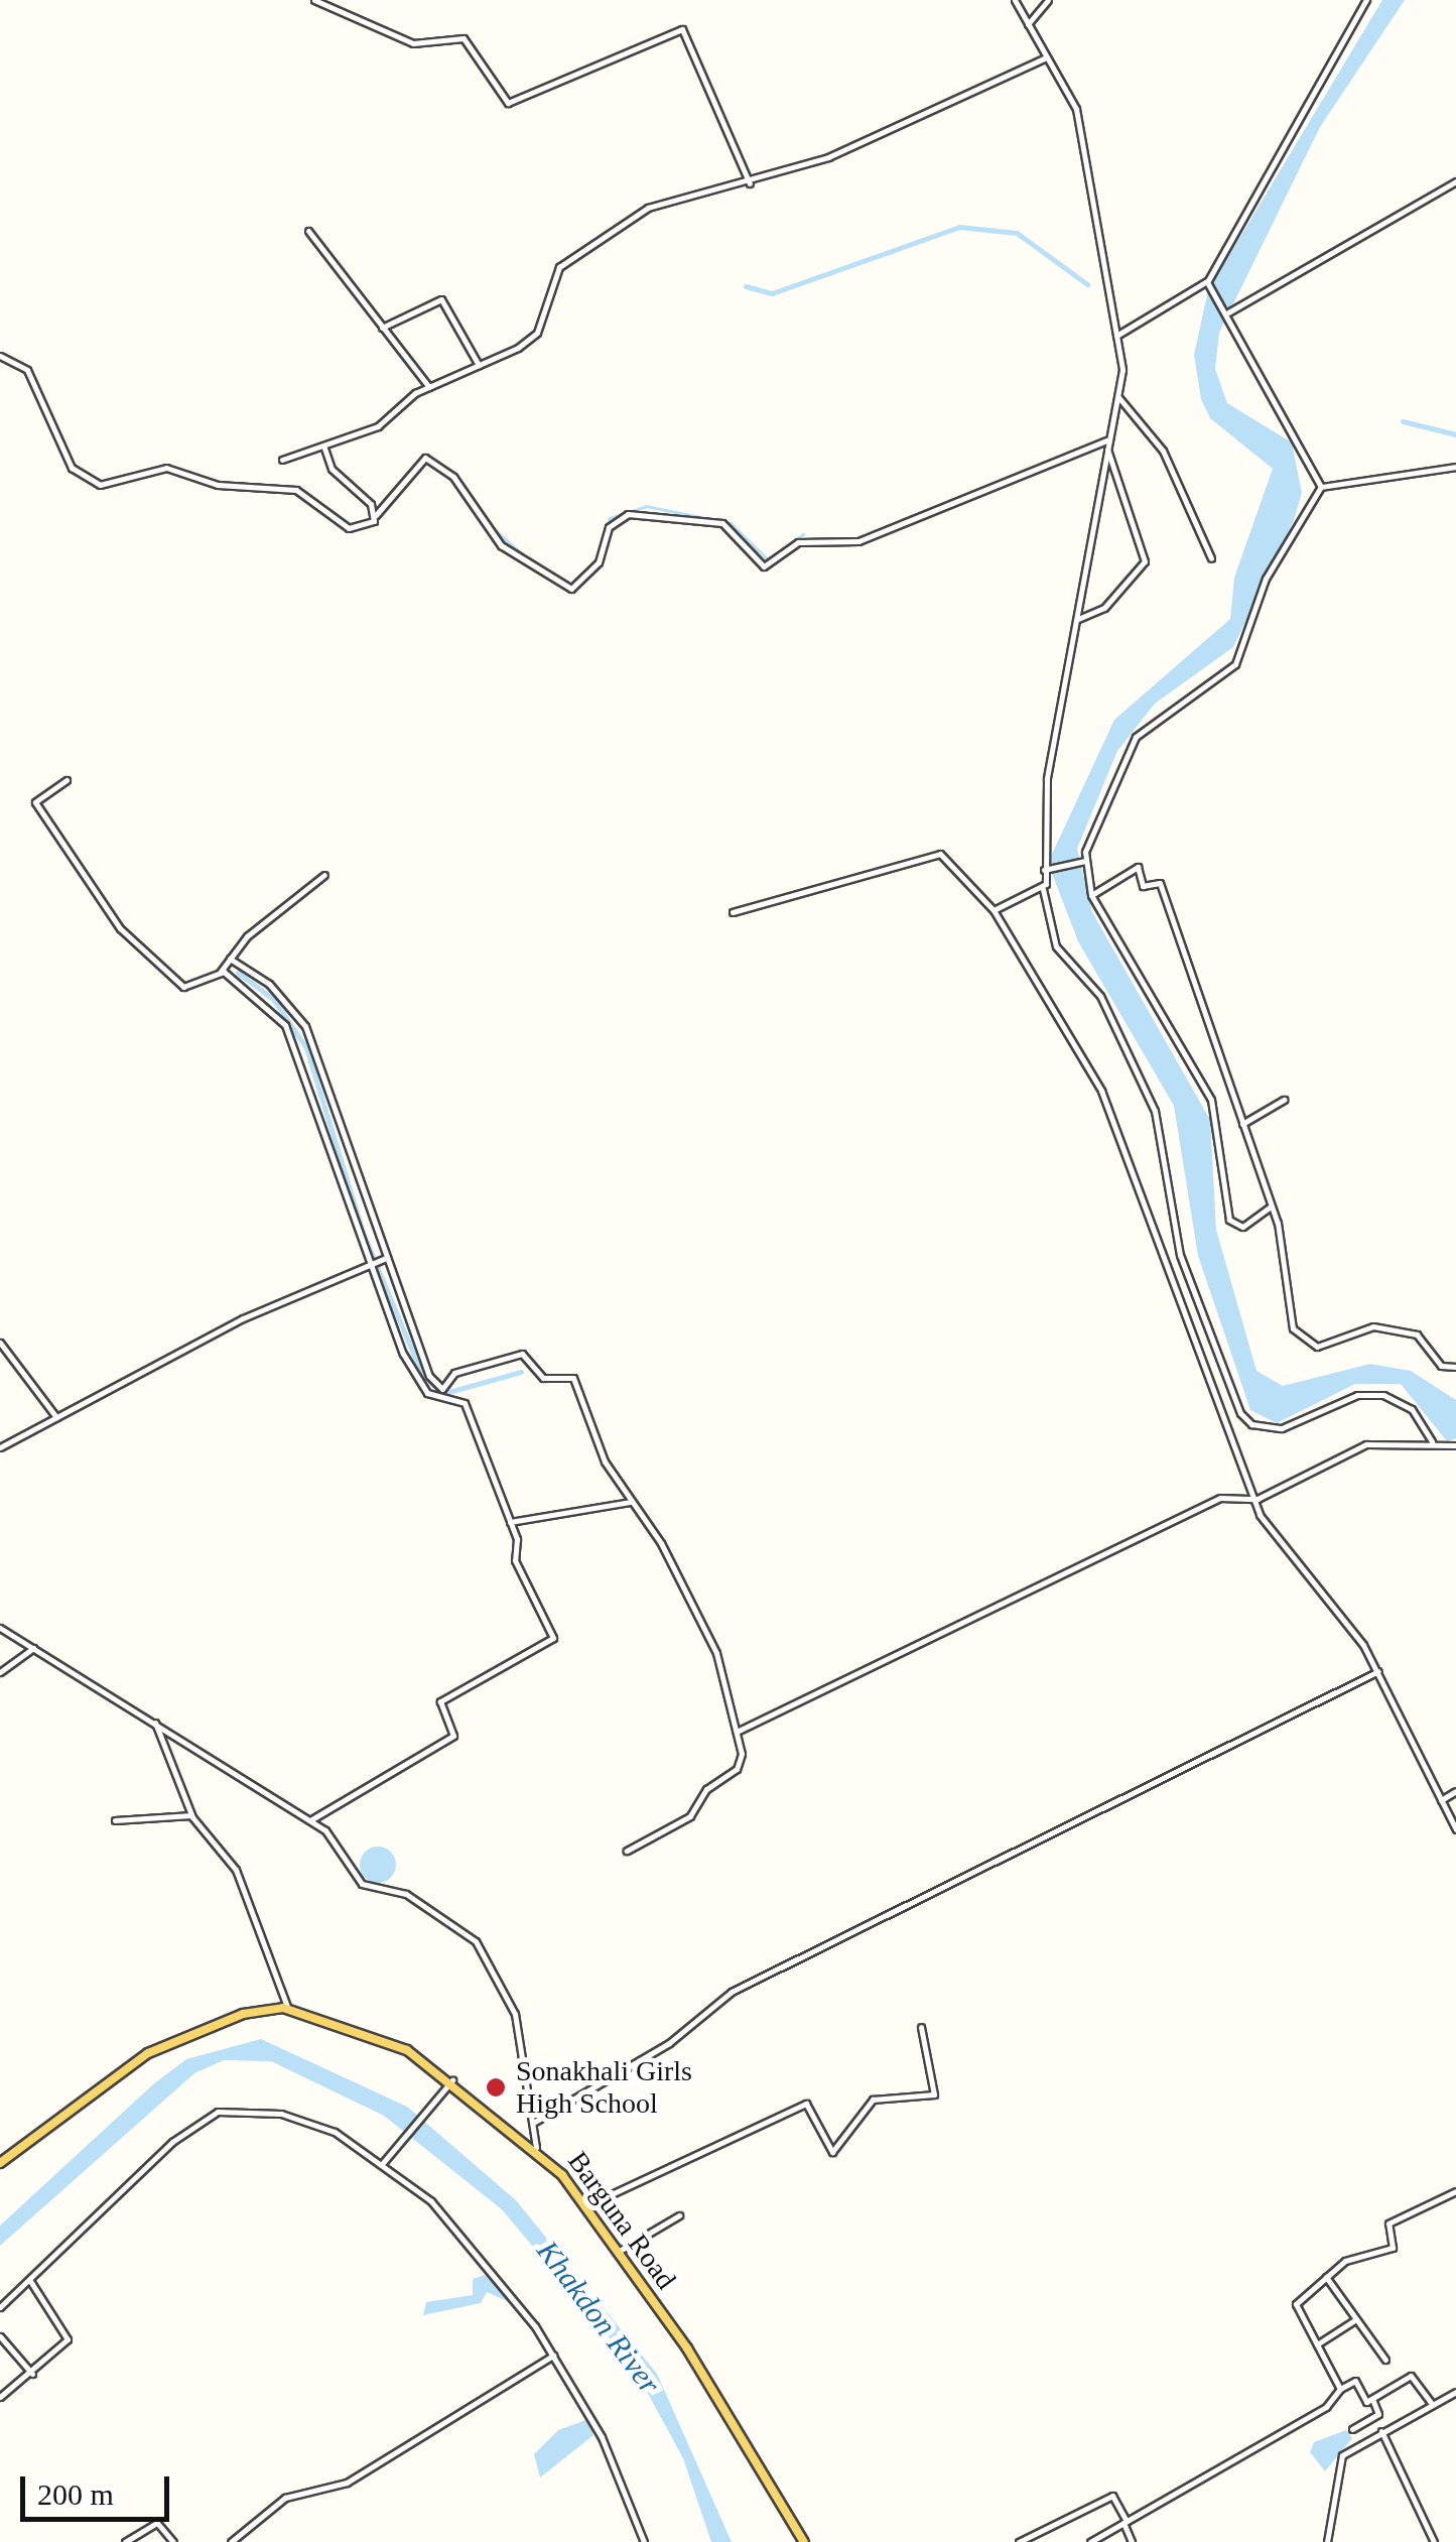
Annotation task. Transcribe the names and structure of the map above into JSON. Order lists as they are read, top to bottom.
{
  "streets": {
    "main road": ["Barguna Road"]
  },
  "water": ["Khakdon River"],
  "places": ["Sonakhali Girls High School"],
  "scale_bar": "200 m"
}
